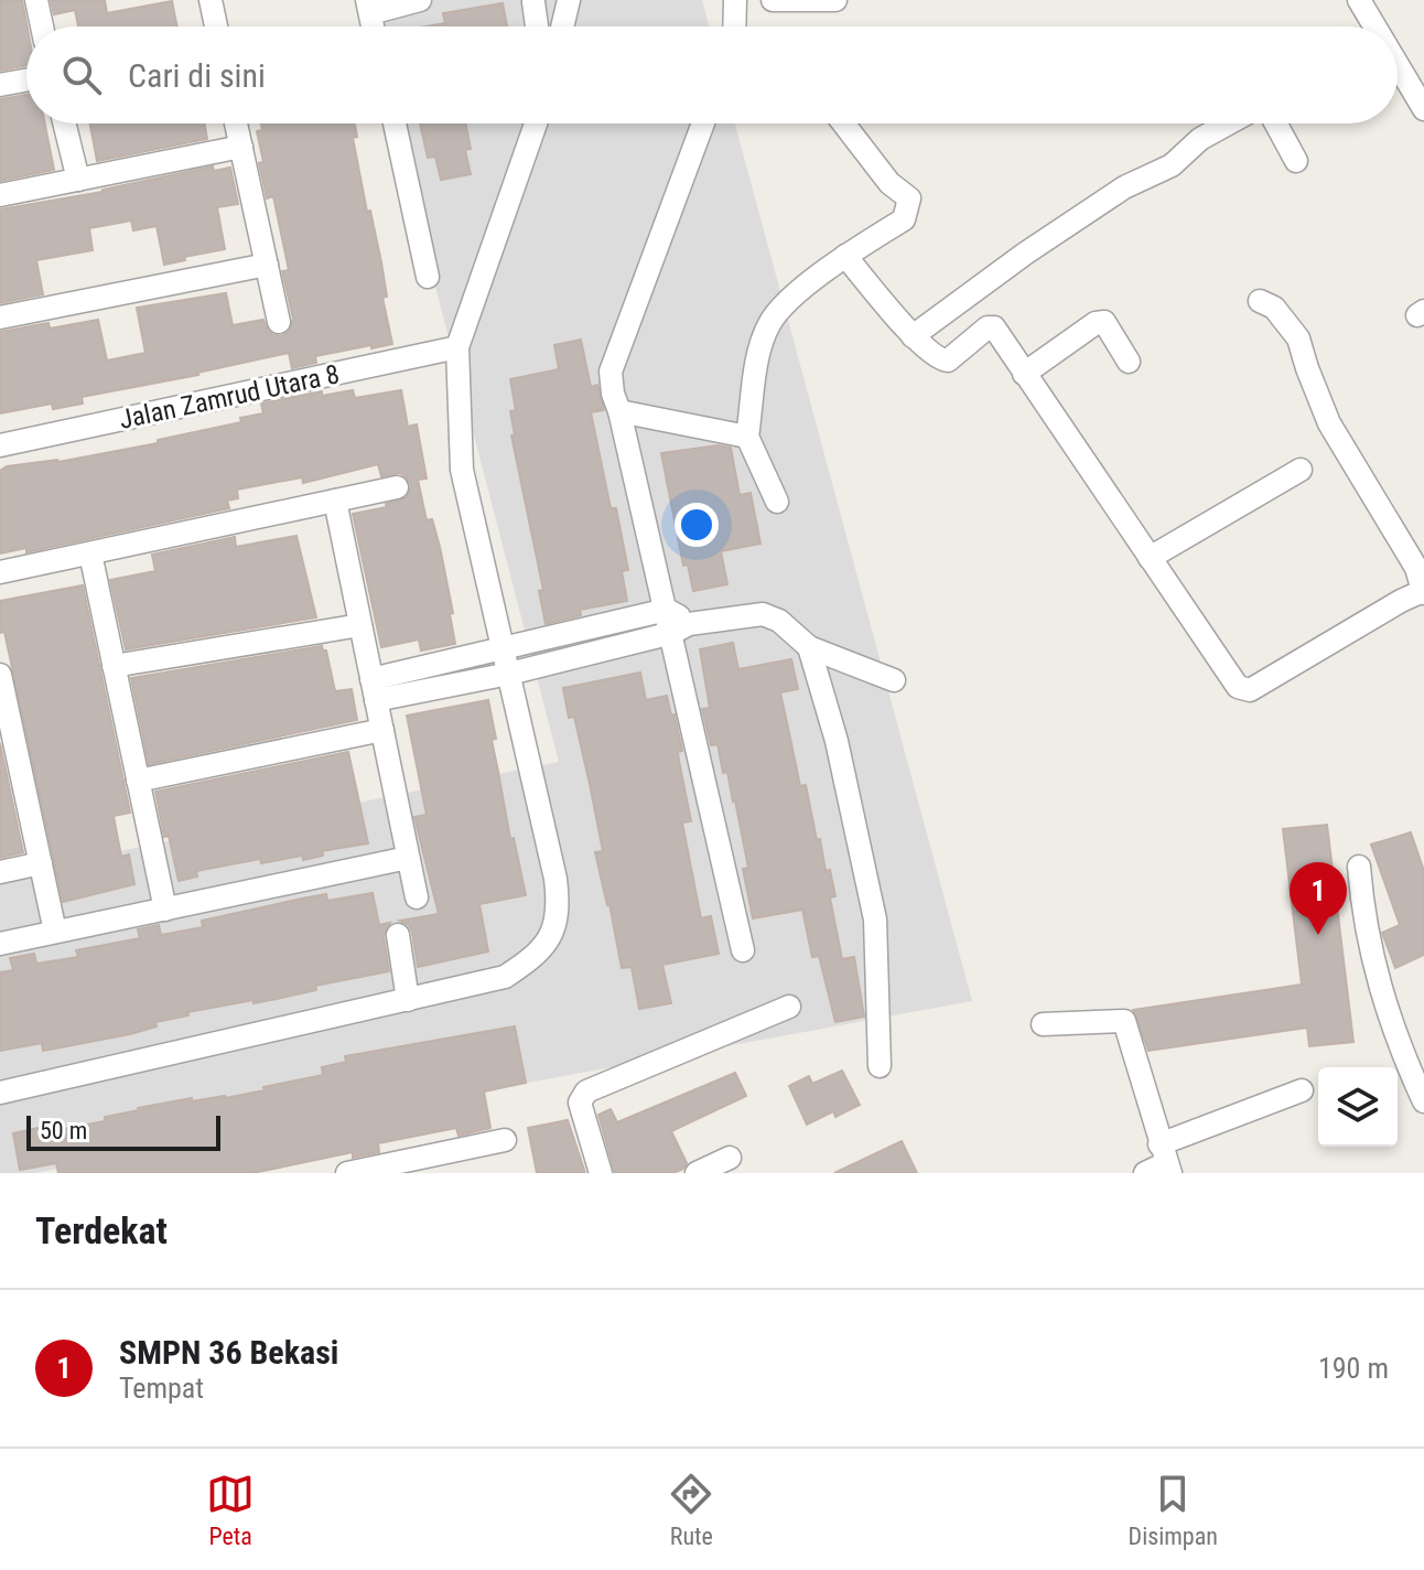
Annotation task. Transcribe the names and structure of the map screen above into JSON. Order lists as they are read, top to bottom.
{
  "streets": {
    "street": ["Jalan Zamrud Utara 8"]
  },
  "scale_bar": "50 m",
  "page": {
    "search": "Cari di sini",
    "pins": "1",
    "scale": "50 m",
    "heading": "Terdekat",
    "list": [
      {
        "mark": "1",
        "name": "SMPN 36 Bekasi",
        "note": "Tempat",
        "value": "190 m"
      }
    ],
    "nav": ["Peta", "Rute", "Disimpan"]
  }
}
